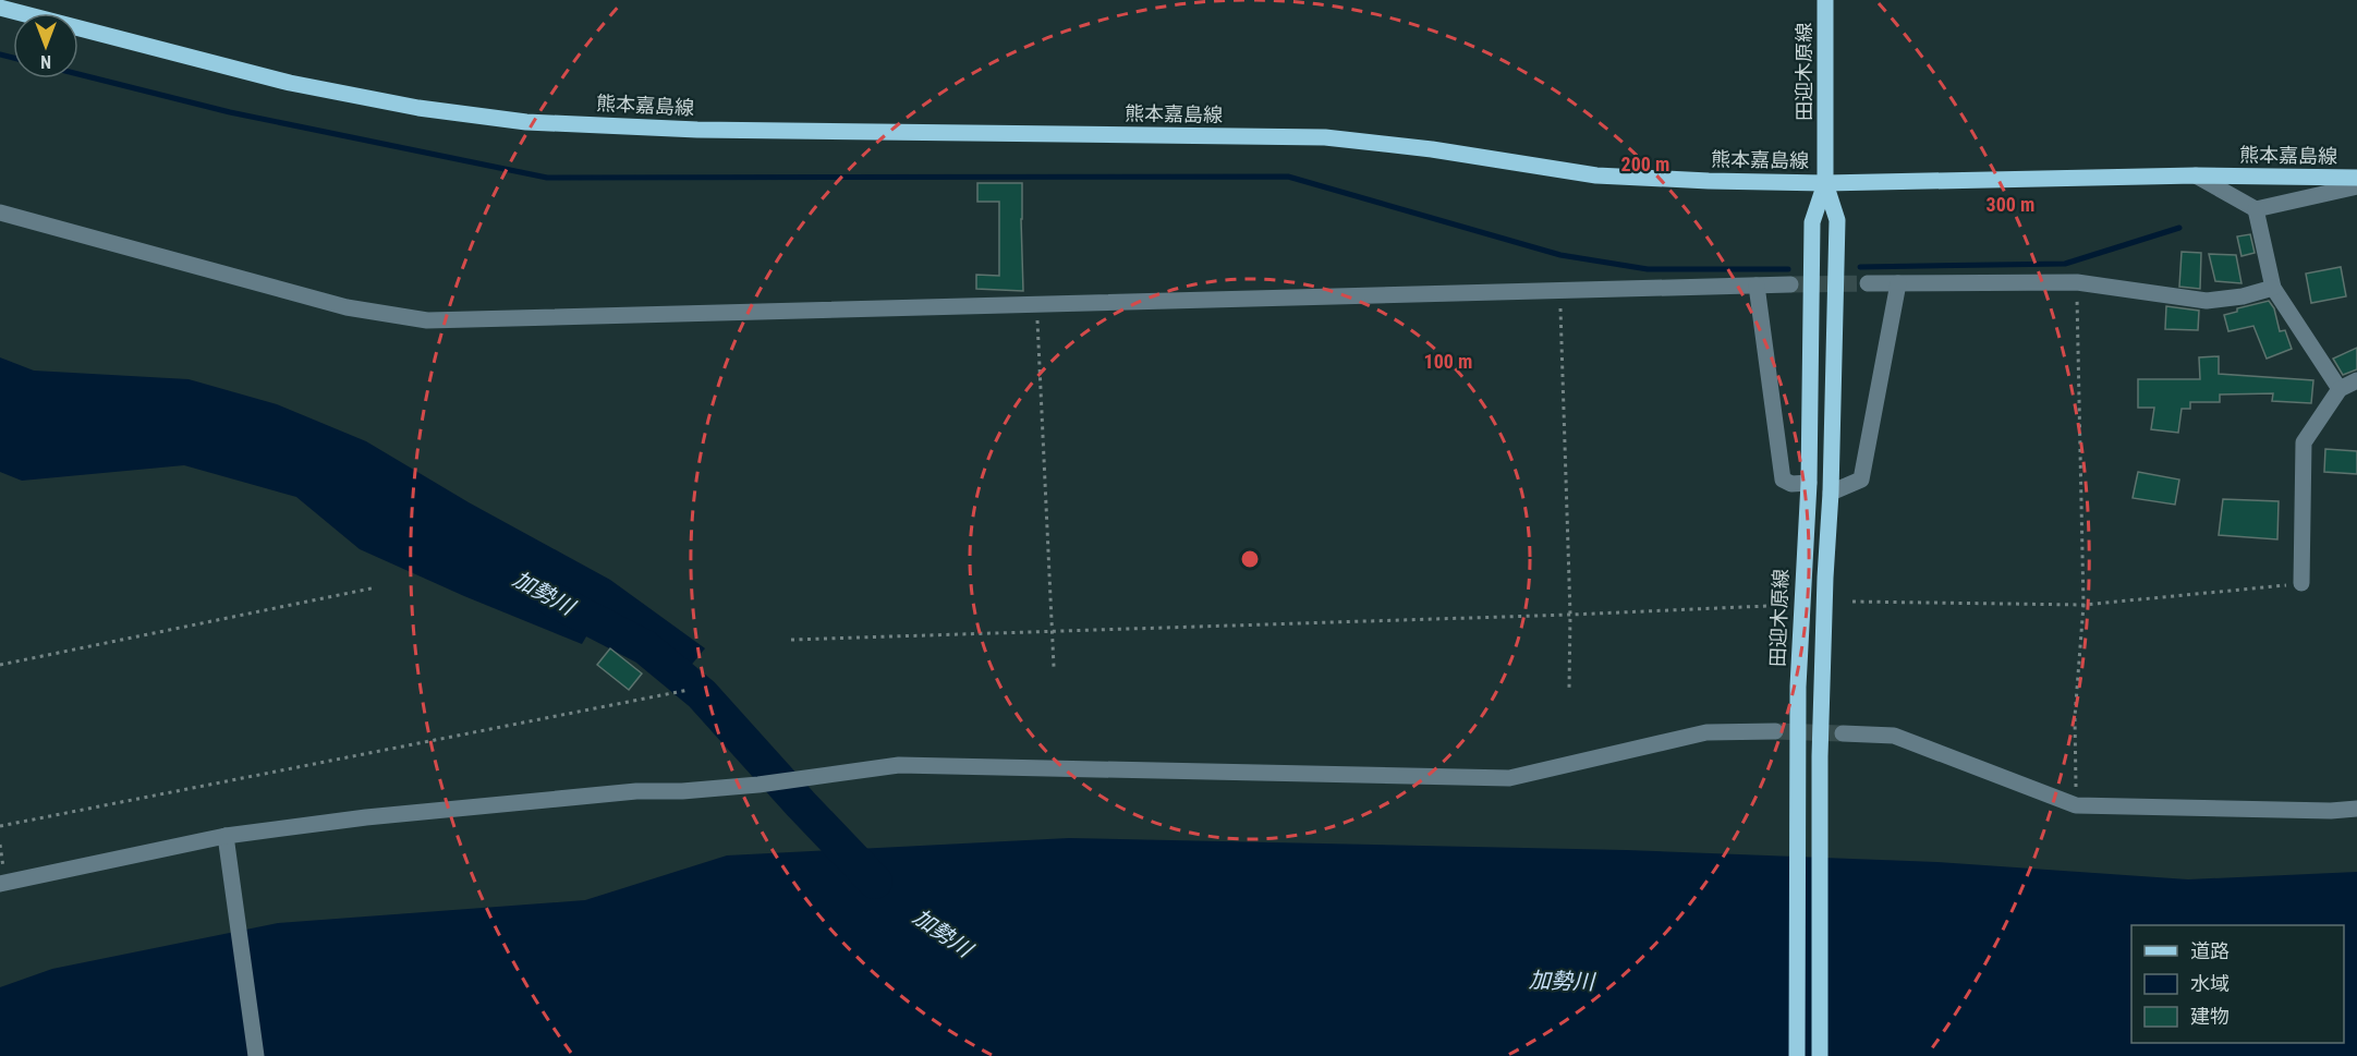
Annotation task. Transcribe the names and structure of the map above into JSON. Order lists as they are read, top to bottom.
{
  "streets": {
    "main road": ["田迎木原線", "熊本嘉島線"]
  },
  "crossings": [
    ["田迎木原線", "熊本嘉島線"]
  ],
  "water": ["加勢川"],
  "legend": ["道路", "水域", "建物"],
  "north": "bottom",
  "rings": ["200 m", "300 m", "100 m"]
}
